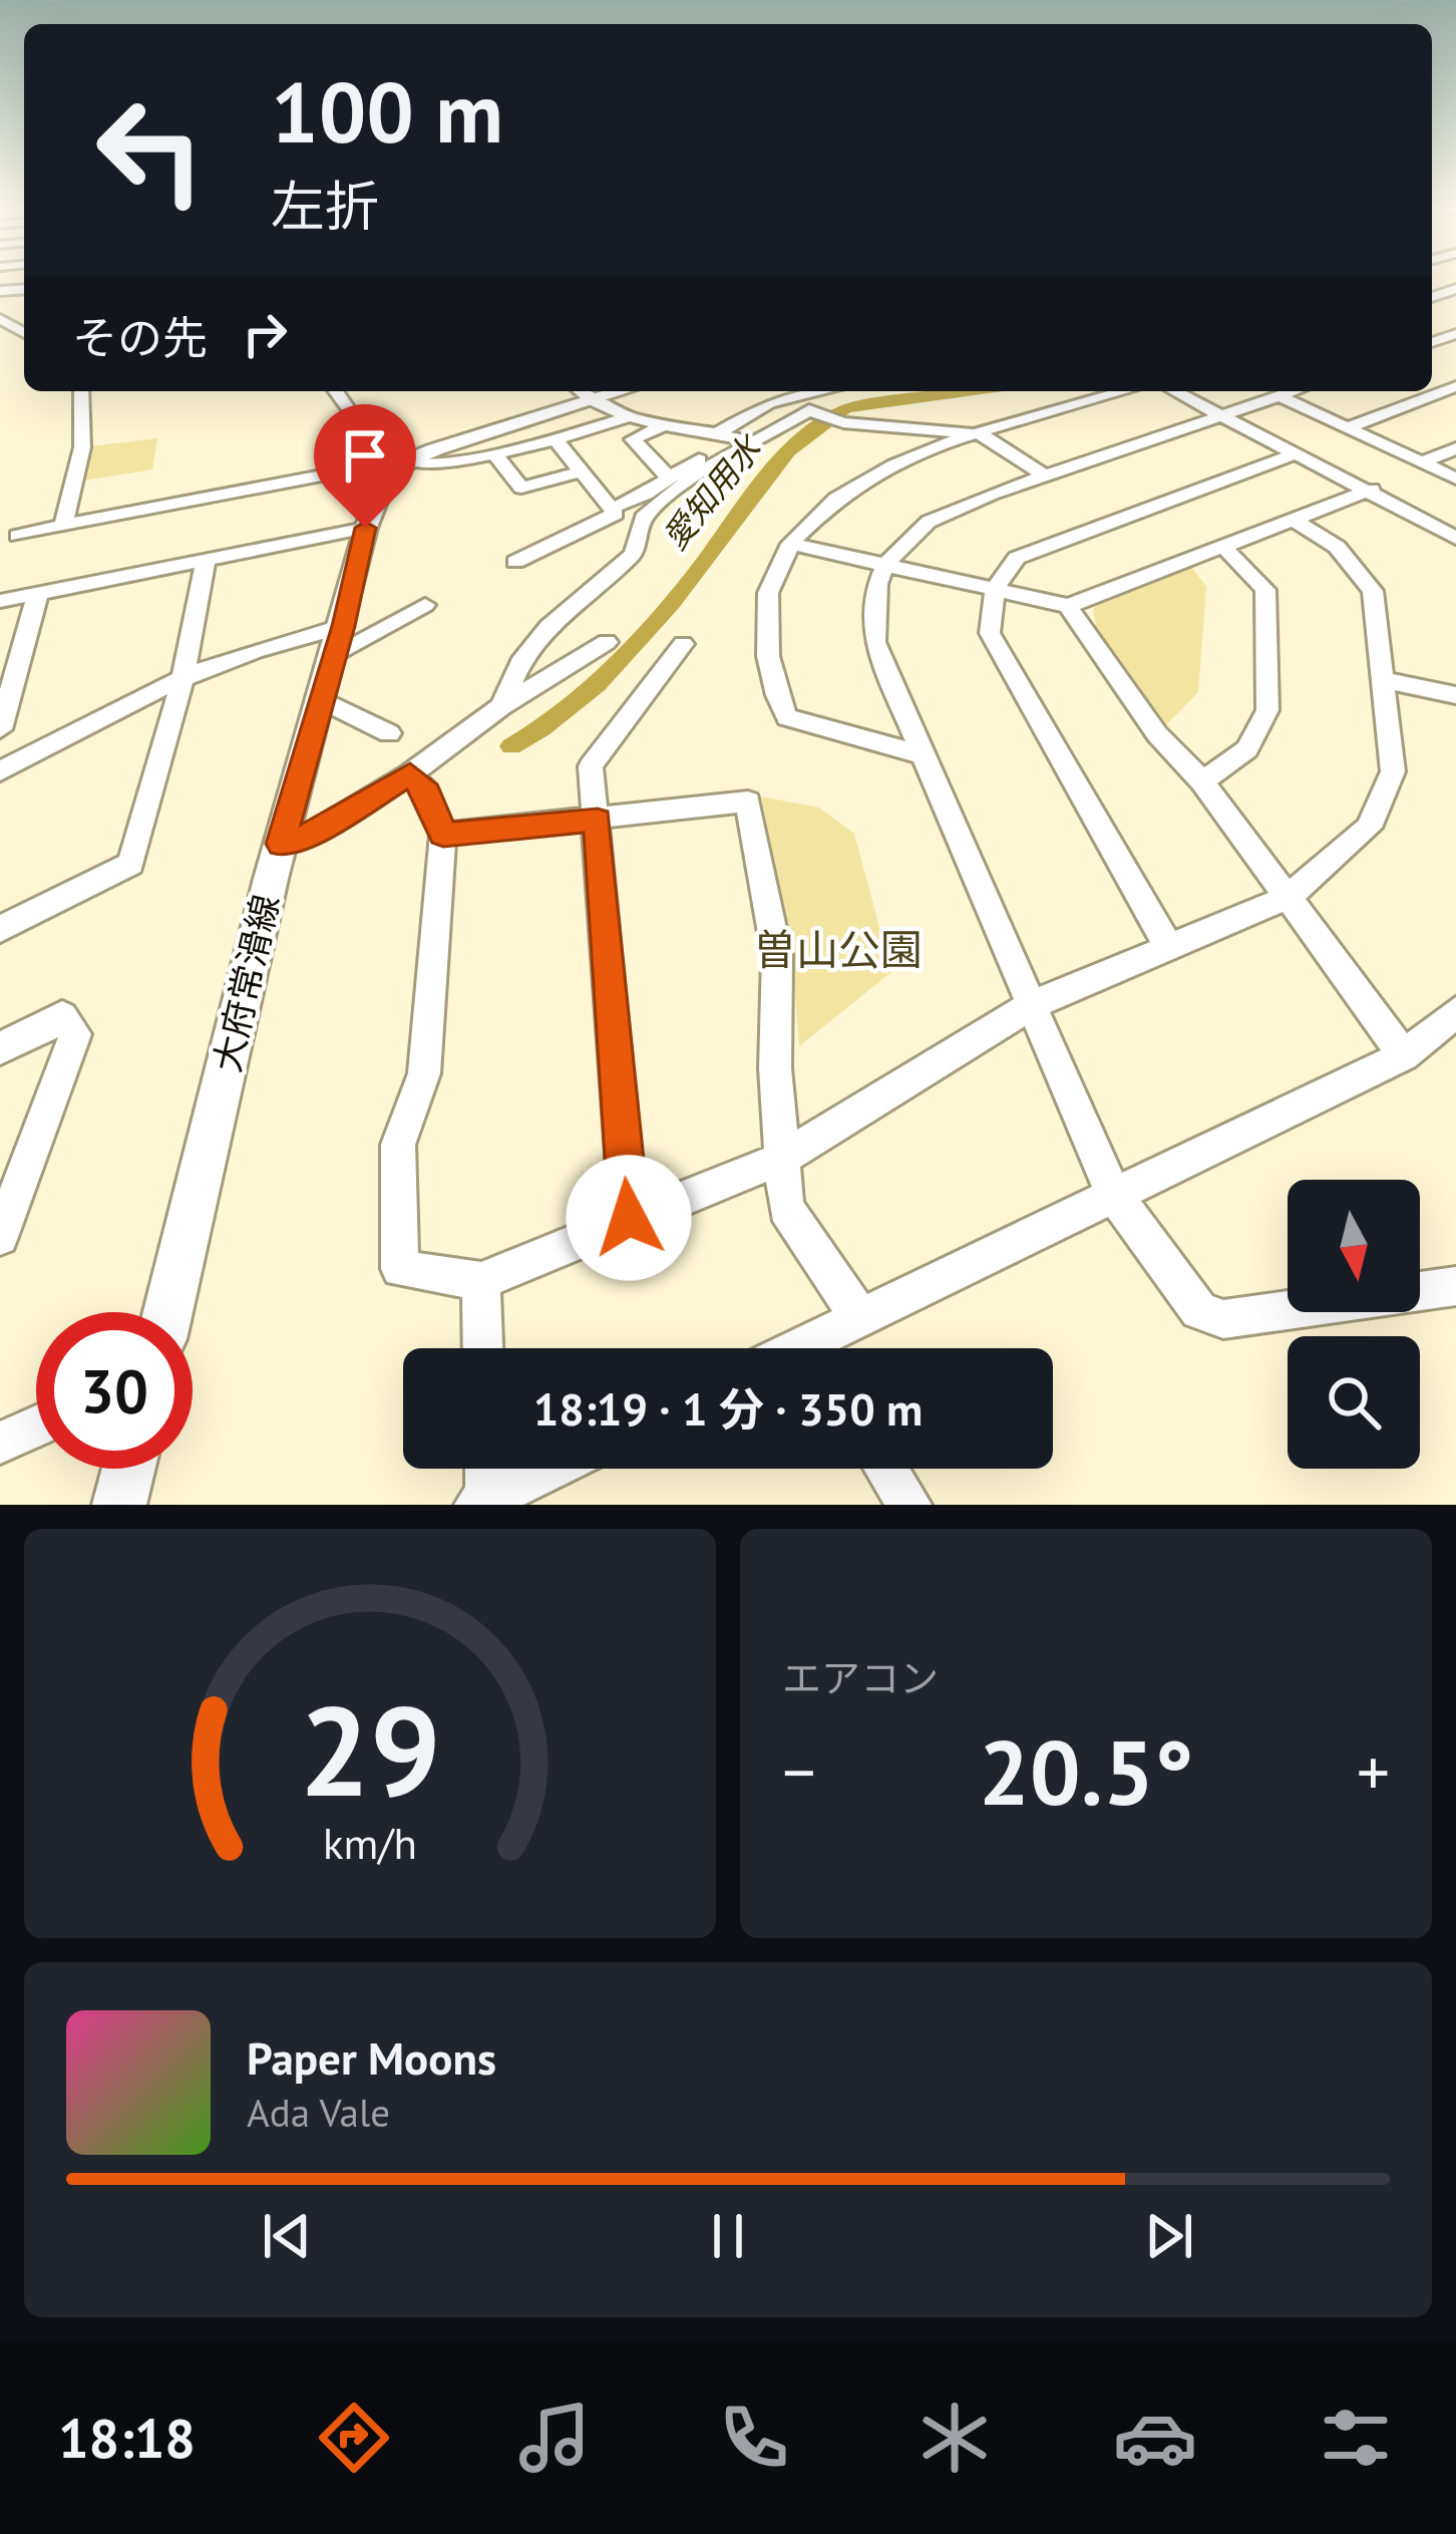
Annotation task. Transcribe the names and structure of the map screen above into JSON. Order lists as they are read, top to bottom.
{
  "streets": {
    "main road": ["大府常滑線"]
  },
  "water": ["愛知用水"],
  "parks": ["曽山公園"],
  "north": "bottom",
  "page": {
    "turn": ["100 m", "左折"],
    "then": "その先",
    "limit": "30",
    "trip": "18:19 · 1 分 · 350 m",
    "tile": "エアコン",
    "heat": ["−", "20.5°", "+"],
    "song": ["Paper Moons", "Ada Vale"],
    "tabs": "18:18",
    "gauge": ["29", "km/h"]
  }
}
